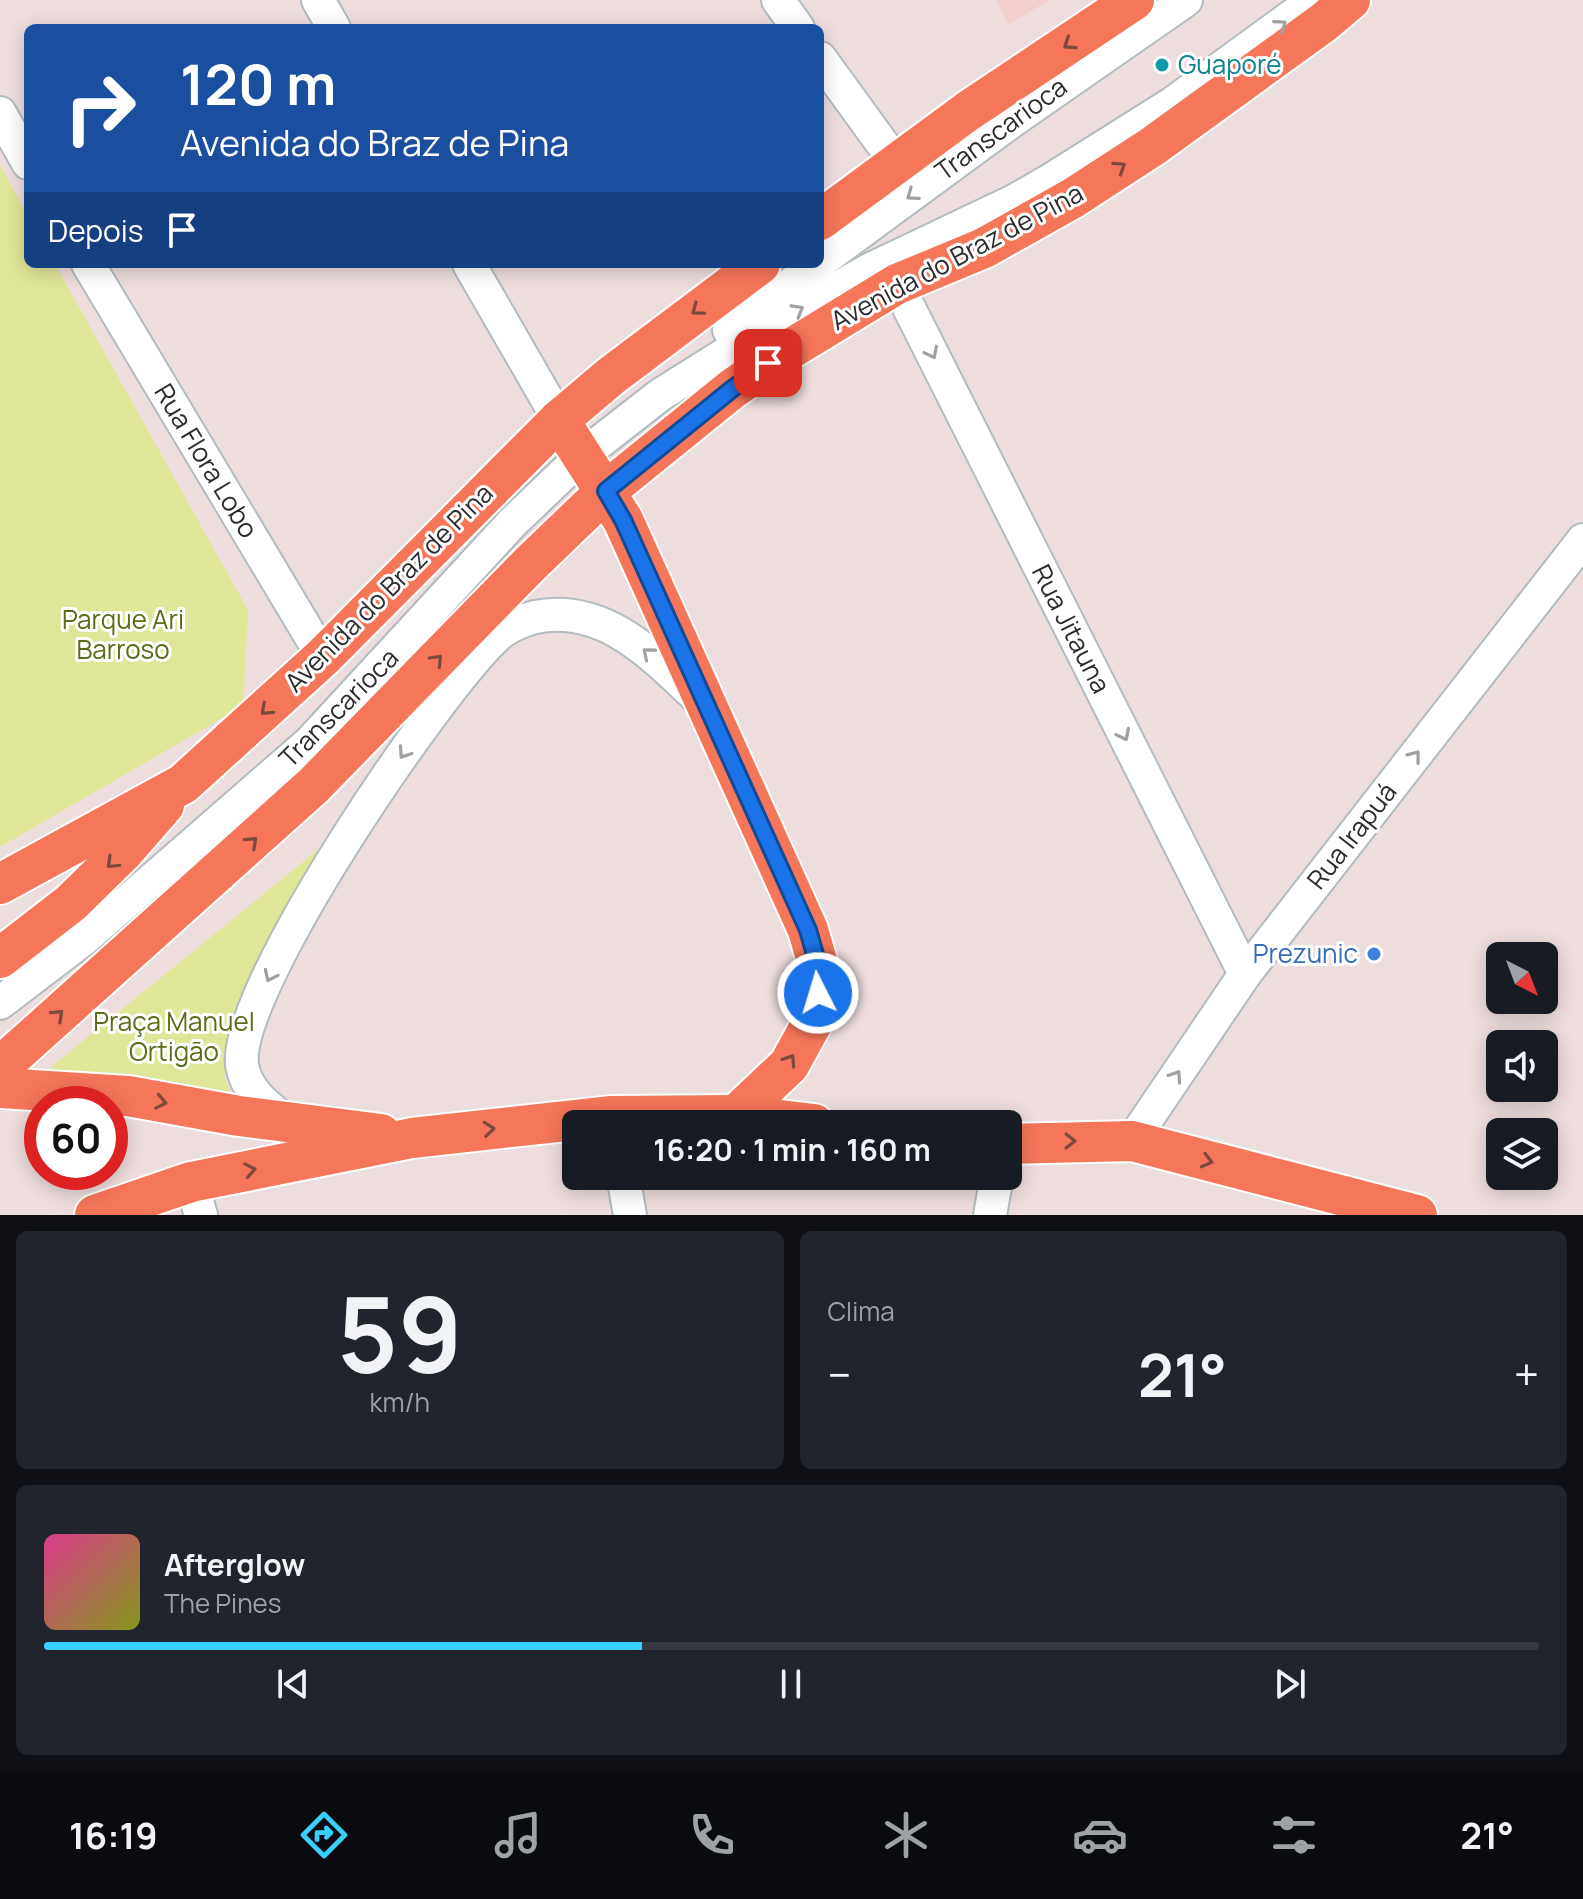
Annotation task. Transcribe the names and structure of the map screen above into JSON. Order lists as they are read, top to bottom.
{
  "streets": {
    "main road": ["Avenida do Braz de Pina"],
    "street": [
      "Transcarioca",
      "Rua Flora Lobo",
      "Rua Jitauna",
      "Rua Irapuá"
    ]
  },
  "crossings": [
    ["Avenida do Braz de Pina", "Rua Flora Lobo"],
    ["Avenida do Braz de Pina", "Rua Jitauna"],
    ["Rua Jitauna", "Rua Irapuá"]
  ],
  "one_way": ["Rua Jitauna", "Rua Irapuá"],
  "parks": ["Parque Ari Barroso", "Praça Manuel Ortigão"],
  "places": ["Guaporé", "Prezunic"],
  "north": "bottom right",
  "page": {
    "turn": ["120 m", "Avenida do Braz de Pina"],
    "then": "Depois",
    "limit": "60",
    "trip": "16:20 · 1 min · 160 m",
    "tile": [
      ["59", "km/h"],
      "Clima"
    ],
    "heat": ["−", "21°", "+"],
    "song": ["Afterglow", "The Pines"],
    "tabs": ["16:19", "21°"]
  }
}
